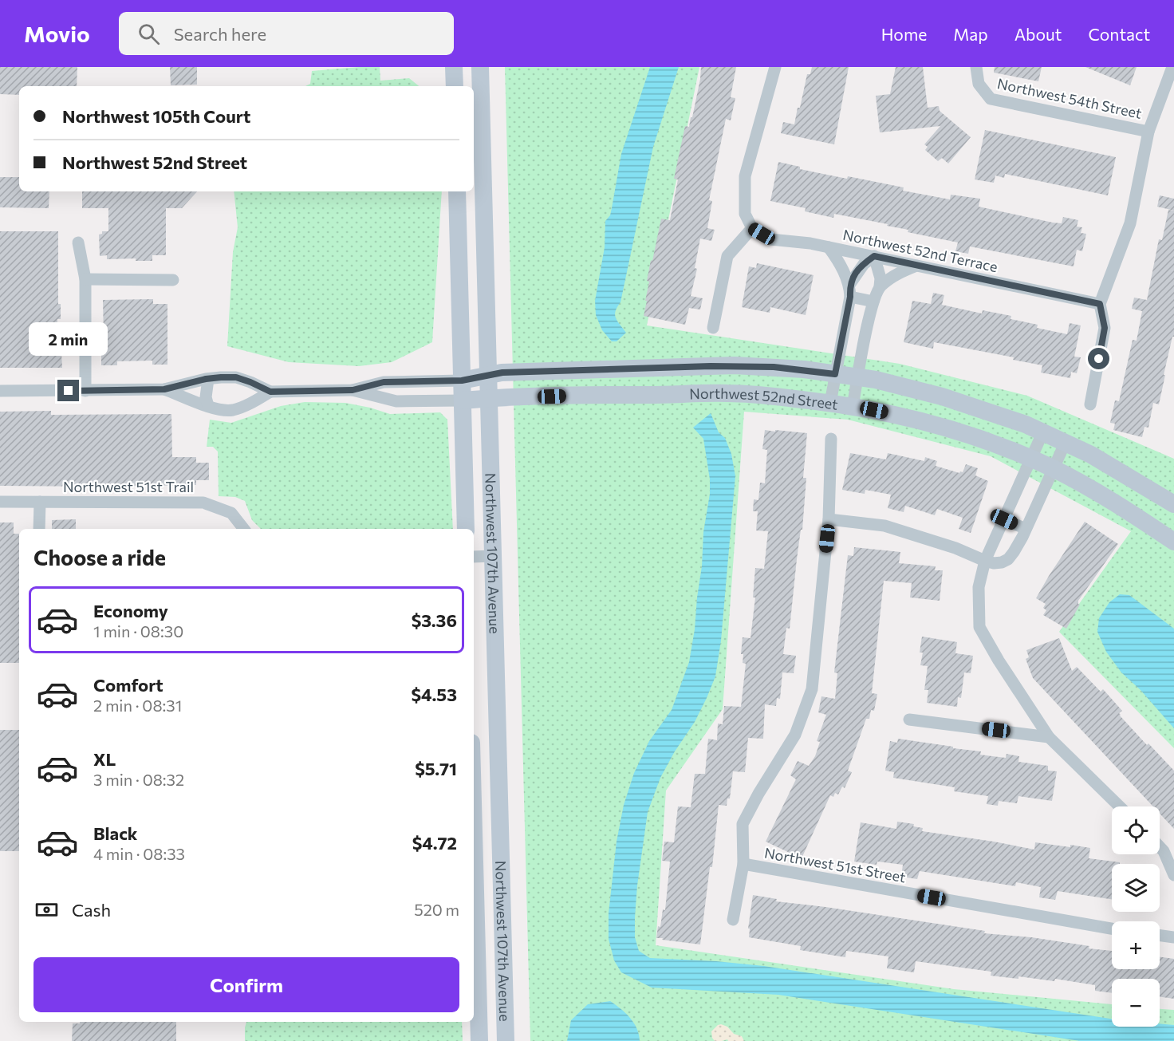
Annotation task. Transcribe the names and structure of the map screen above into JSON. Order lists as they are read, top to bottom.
{
  "streets": {
    "main road": ["Northwest 52nd Street", "Northwest 107th Avenue"],
    "street": [
      "Northwest 54th Street",
      "Northwest 52nd Terrace",
      "Northwest 51st Trail",
      "Northwest 51st Street"
    ]
  },
  "crossings": [
    ["Northwest 52nd Street", "Northwest 107th Avenue"]
  ],
  "page": {
    "header": "Movio",
    "search": "Search here",
    "nav": [
      "Home",
      "Map",
      "About",
      "Contact"
    ],
    "banner": ["Northwest 105th Court", "Northwest 52nd Street"],
    "bubble": "2 min",
    "heading": "Choose a ride",
    "list": [
      {
        "name": "Economy",
        "note": "1 min · 08:30",
        "value": "$3.36"
      },
      {
        "name": "Comfort",
        "note": "2 min · 08:31",
        "value": "$4.53"
      },
      {
        "name": "XL",
        "note": "3 min · 08:32",
        "value": "$5.71"
      },
      {
        "name": "Black",
        "note": "4 min · 08:33",
        "value": "$4.72"
      }
    ],
    "map_buttons": ["+", "−"],
    "pay": ["Cash", "520 m"],
    "buttons": "Confirm"
  }
}
